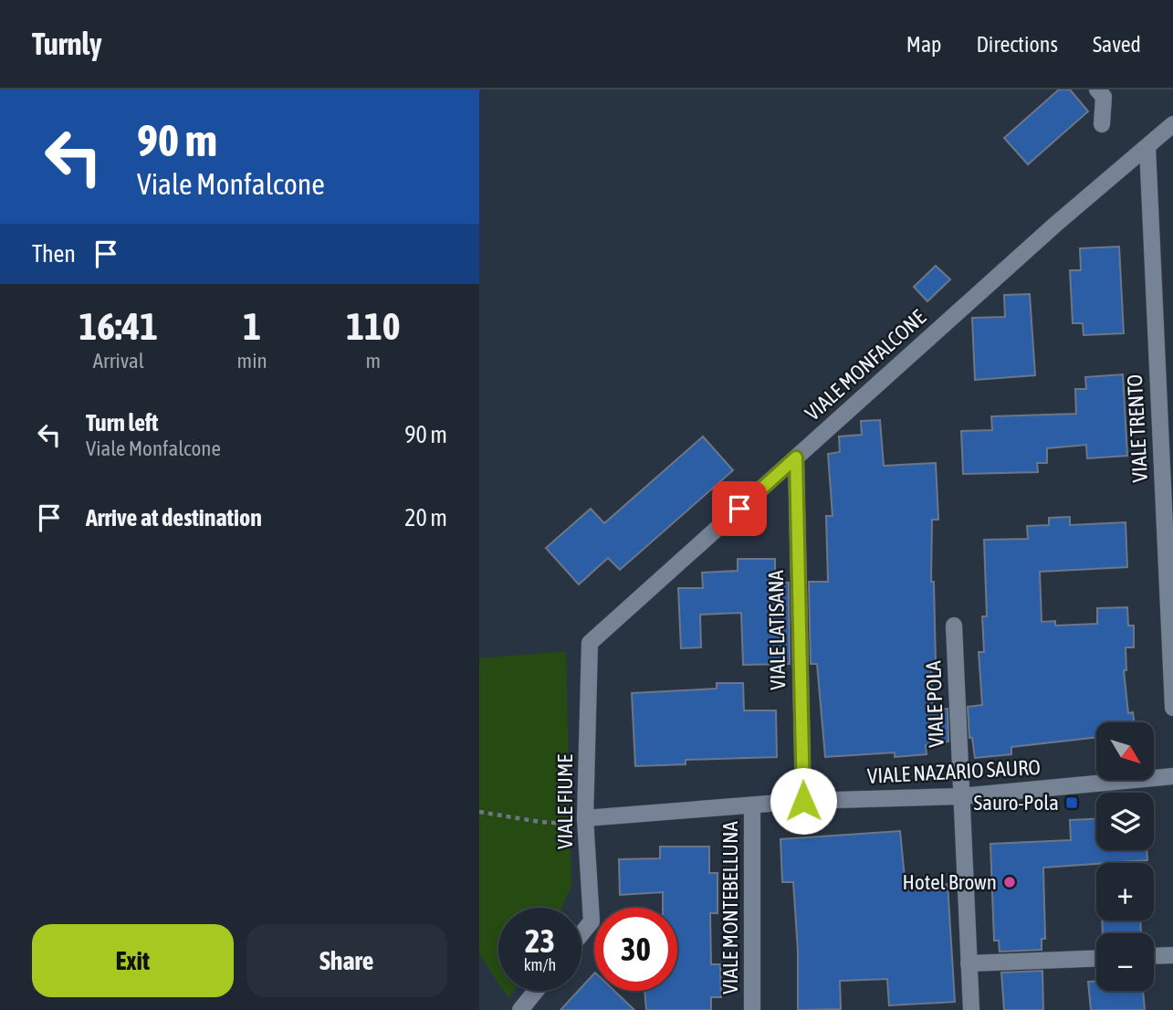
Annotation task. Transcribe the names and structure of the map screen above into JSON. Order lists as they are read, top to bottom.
{
  "streets": {
    "street": [
      "VIALE MONFALCONE",
      "VIALE TRENTO",
      "VIALE LATISANA",
      "VIALE POLA",
      "VIALE NAZARIO SAURO",
      "VIALE FIUME",
      "VIALE MONTEBELLUNA"
    ]
  },
  "crossings": [
    ["VIALE MONFALCONE", "VIALE TRENTO"],
    ["VIALE MONFALCONE", "VIALE LATISANA"],
    ["VIALE MONFALCONE", "VIALE FIUME"],
    ["VIALE LATISANA", "VIALE NAZARIO SAURO"],
    ["VIALE POLA", "VIALE NAZARIO SAURO"],
    ["VIALE NAZARIO SAURO", "VIALE FIUME"],
    ["VIALE NAZARIO SAURO", "VIALE MONTEBELLUNA"]
  ],
  "places": {
    "transit": ["Sauro-Pola"],
    "other": ["Hotel Brown"]
  },
  "north": "bottom right",
  "page": {
    "header": "Turnly",
    "nav": ["Map", "Directions", "Saved"],
    "turn": ["90 m", "Viale Monfalcone"],
    "then": "Then",
    "eta": [
      "16:41",
      "Arrival",
      "1",
      "min",
      "110",
      "m"
    ],
    "list": [
      {
        "name": "Turn left",
        "note": "Viale Monfalcone",
        "value": "90 m"
      },
      {
        "name": "Arrive at destination",
        "value": "20 m"
      }
    ],
    "map_buttons": ["+", "−"],
    "speed": "23 km/h",
    "limit": "30",
    "buttons": ["Exit", "Share"]
  }
}
